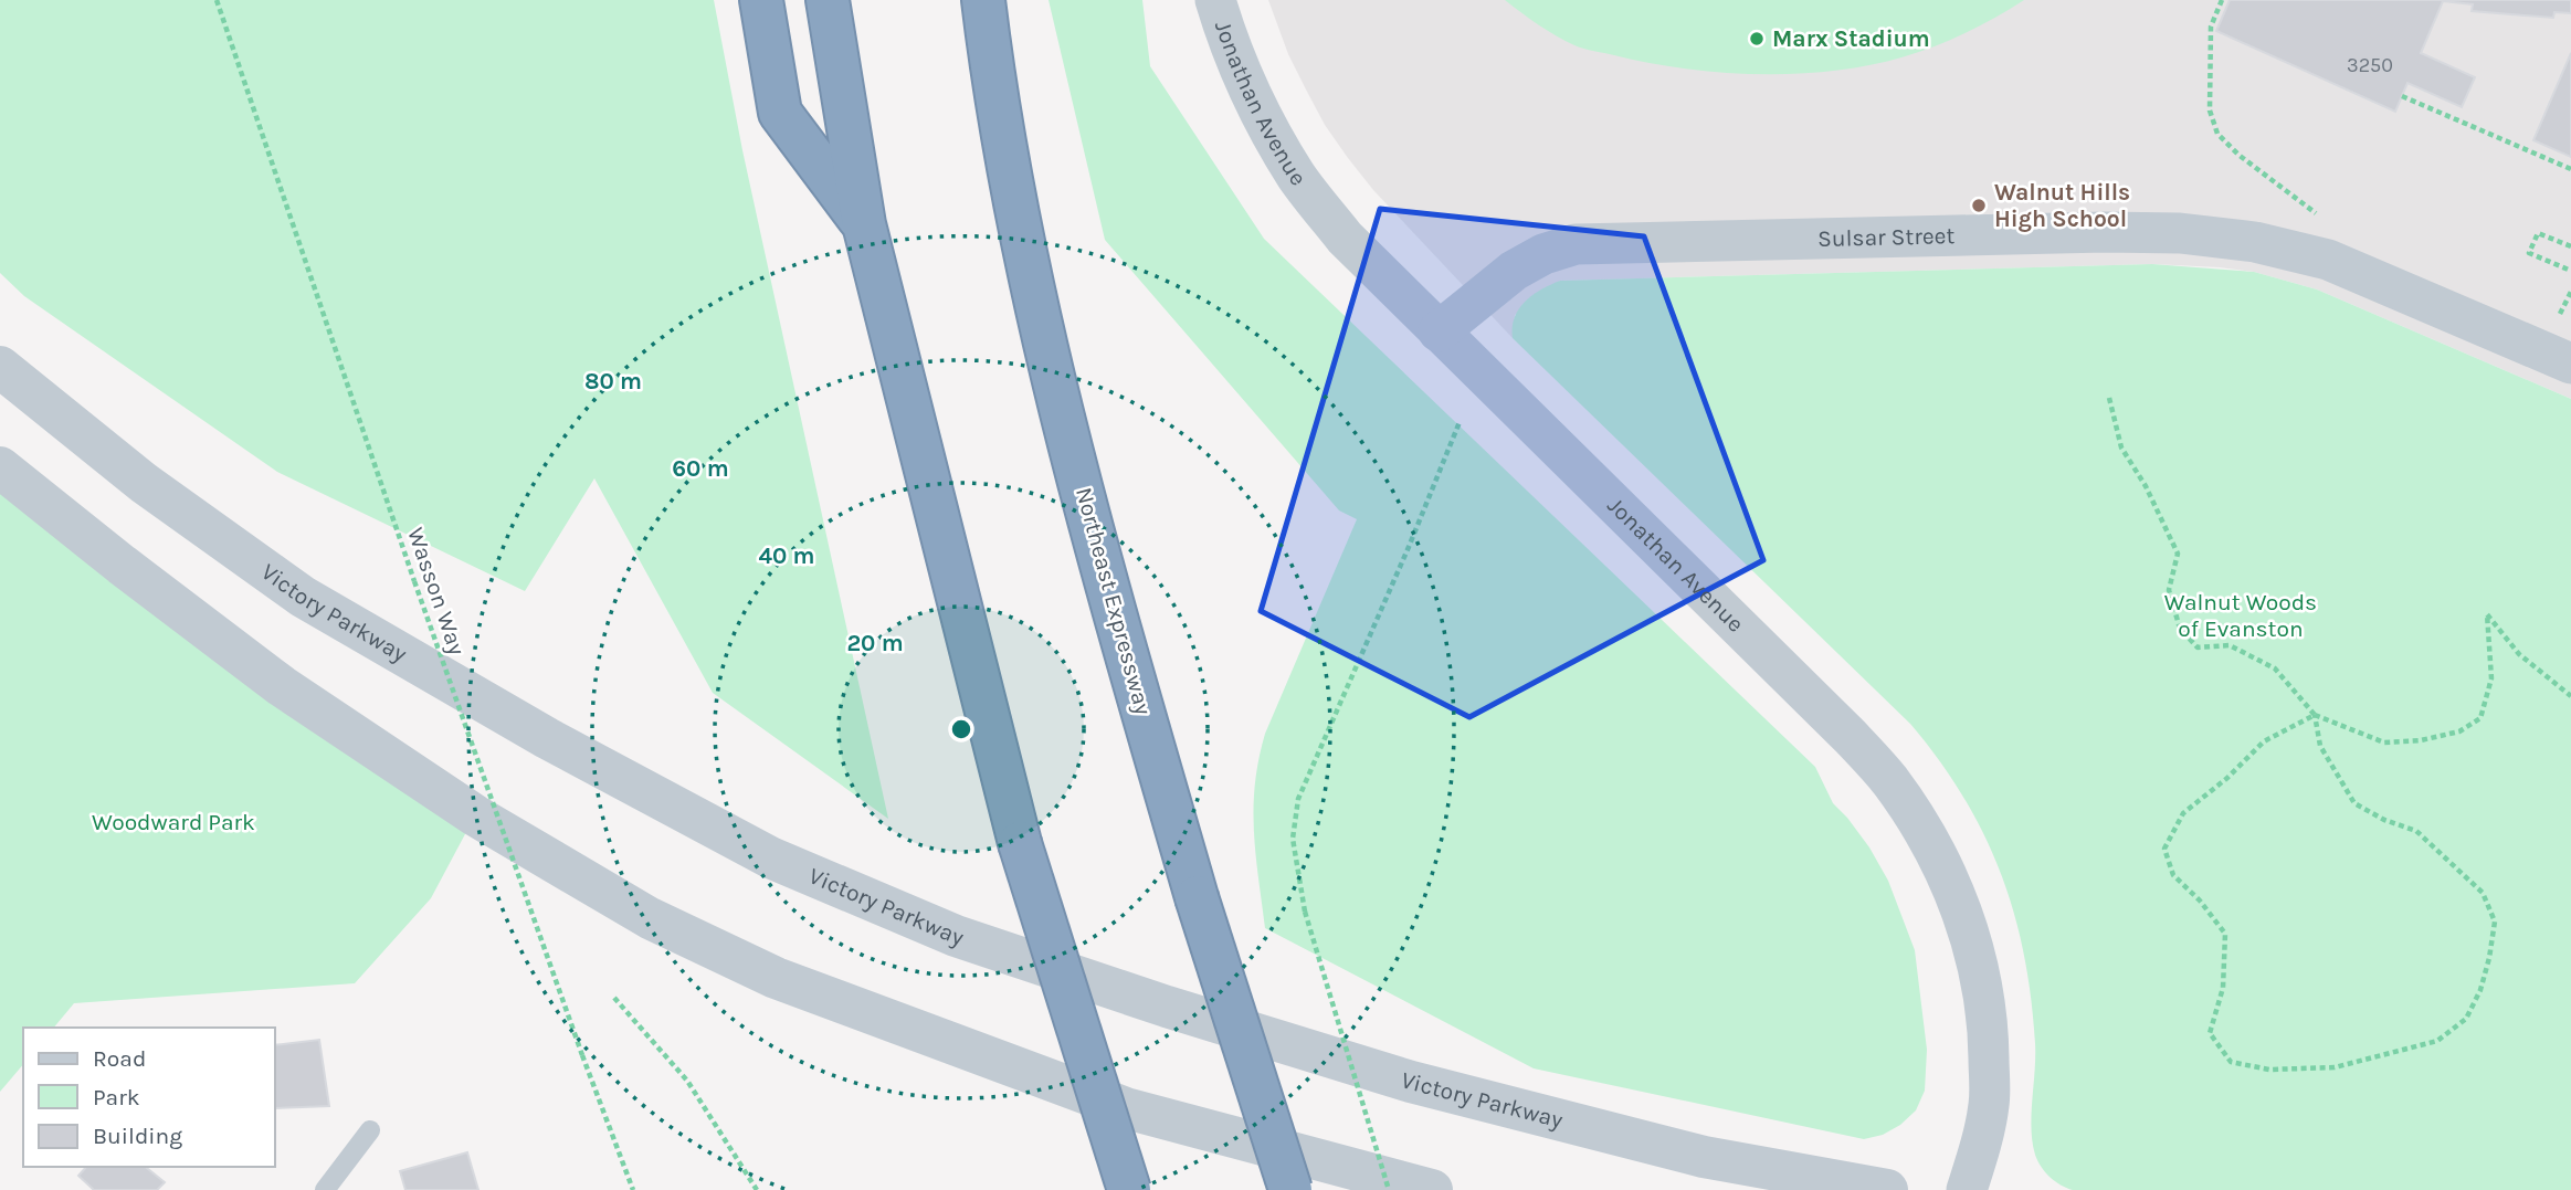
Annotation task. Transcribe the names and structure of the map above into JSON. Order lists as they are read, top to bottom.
{
  "streets": {
    "highway": ["Northeast Expressway"],
    "street": ["Jonathan Avenue", "Sulsar Street", "Victory Parkway"],
    "path": ["Wasson Way"]
  },
  "crossings": [
    ["Jonathan Avenue", "Sulsar Street"]
  ],
  "parks": ["Walnut Woods of Evanston", "Woodward Park"],
  "places": ["Marx Stadium", "Walnut Hills High School"],
  "house_numbers": ["3250"],
  "legend": ["Road", "Park", "Building"],
  "rings": [
    "80 m",
    "60 m",
    "40 m",
    "20 m"
  ]
}
